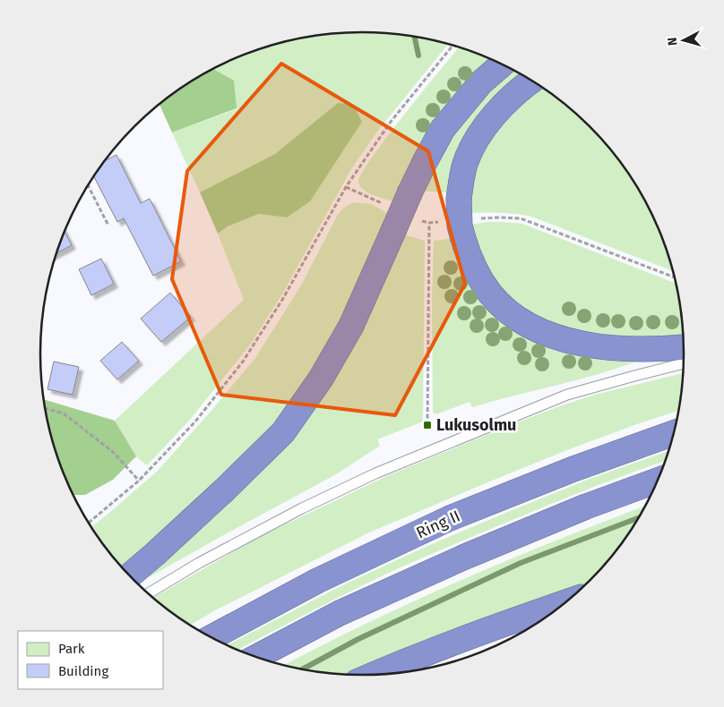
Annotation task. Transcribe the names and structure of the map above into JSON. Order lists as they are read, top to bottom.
{
  "streets": {
    "highway": ["Ring II"]
  },
  "places": {
    "transit": ["Lukusolmu"]
  },
  "legend": ["Park", "Building"],
  "north": "left"
}
